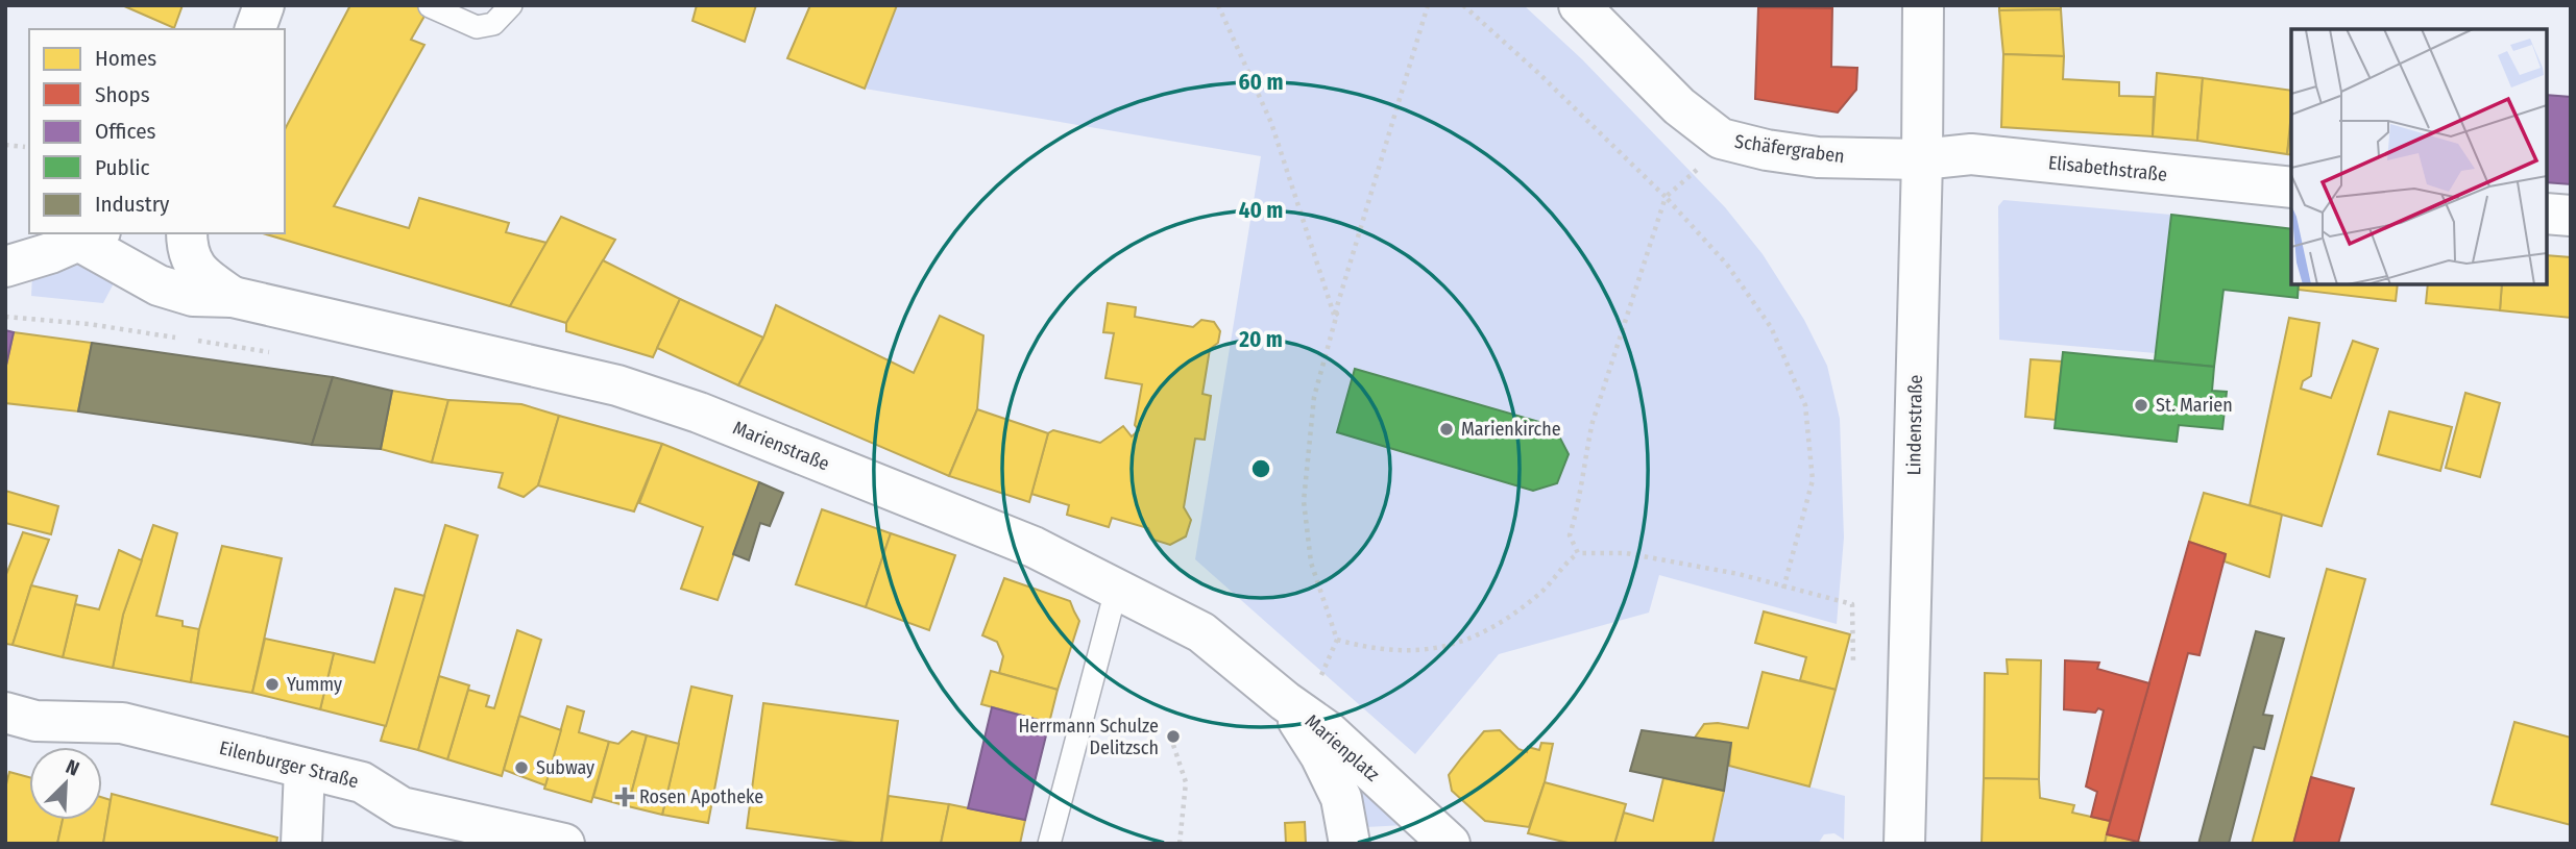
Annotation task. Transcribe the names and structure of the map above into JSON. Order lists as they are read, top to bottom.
{
  "streets": {
    "street": [
      "Schäfergraben",
      "Elisabethstraße",
      "Lindenstraße",
      "Marienstraße",
      "Marienplatz",
      "Eilenburger Straße"
    ]
  },
  "crossings": [
    ["Schäfergraben", "Elisabethstraße"],
    ["Schäfergraben", "Lindenstraße"],
    ["Elisabethstraße", "Lindenstraße"],
    ["Marienstraße", "Marienplatz"]
  ],
  "places": {
    "other": [
      "St. Marien",
      "Marienkirche",
      "Yummy",
      "Herrmann Schulze Delitzsch",
      "Subway"
    ],
    "health": ["Rosen Apotheke"]
  },
  "legend": [
    "Homes",
    "Shops",
    "Offices",
    "Public",
    "Industry"
  ],
  "north": "top right",
  "rings": ["60 m", "40 m", "20 m"]
}
